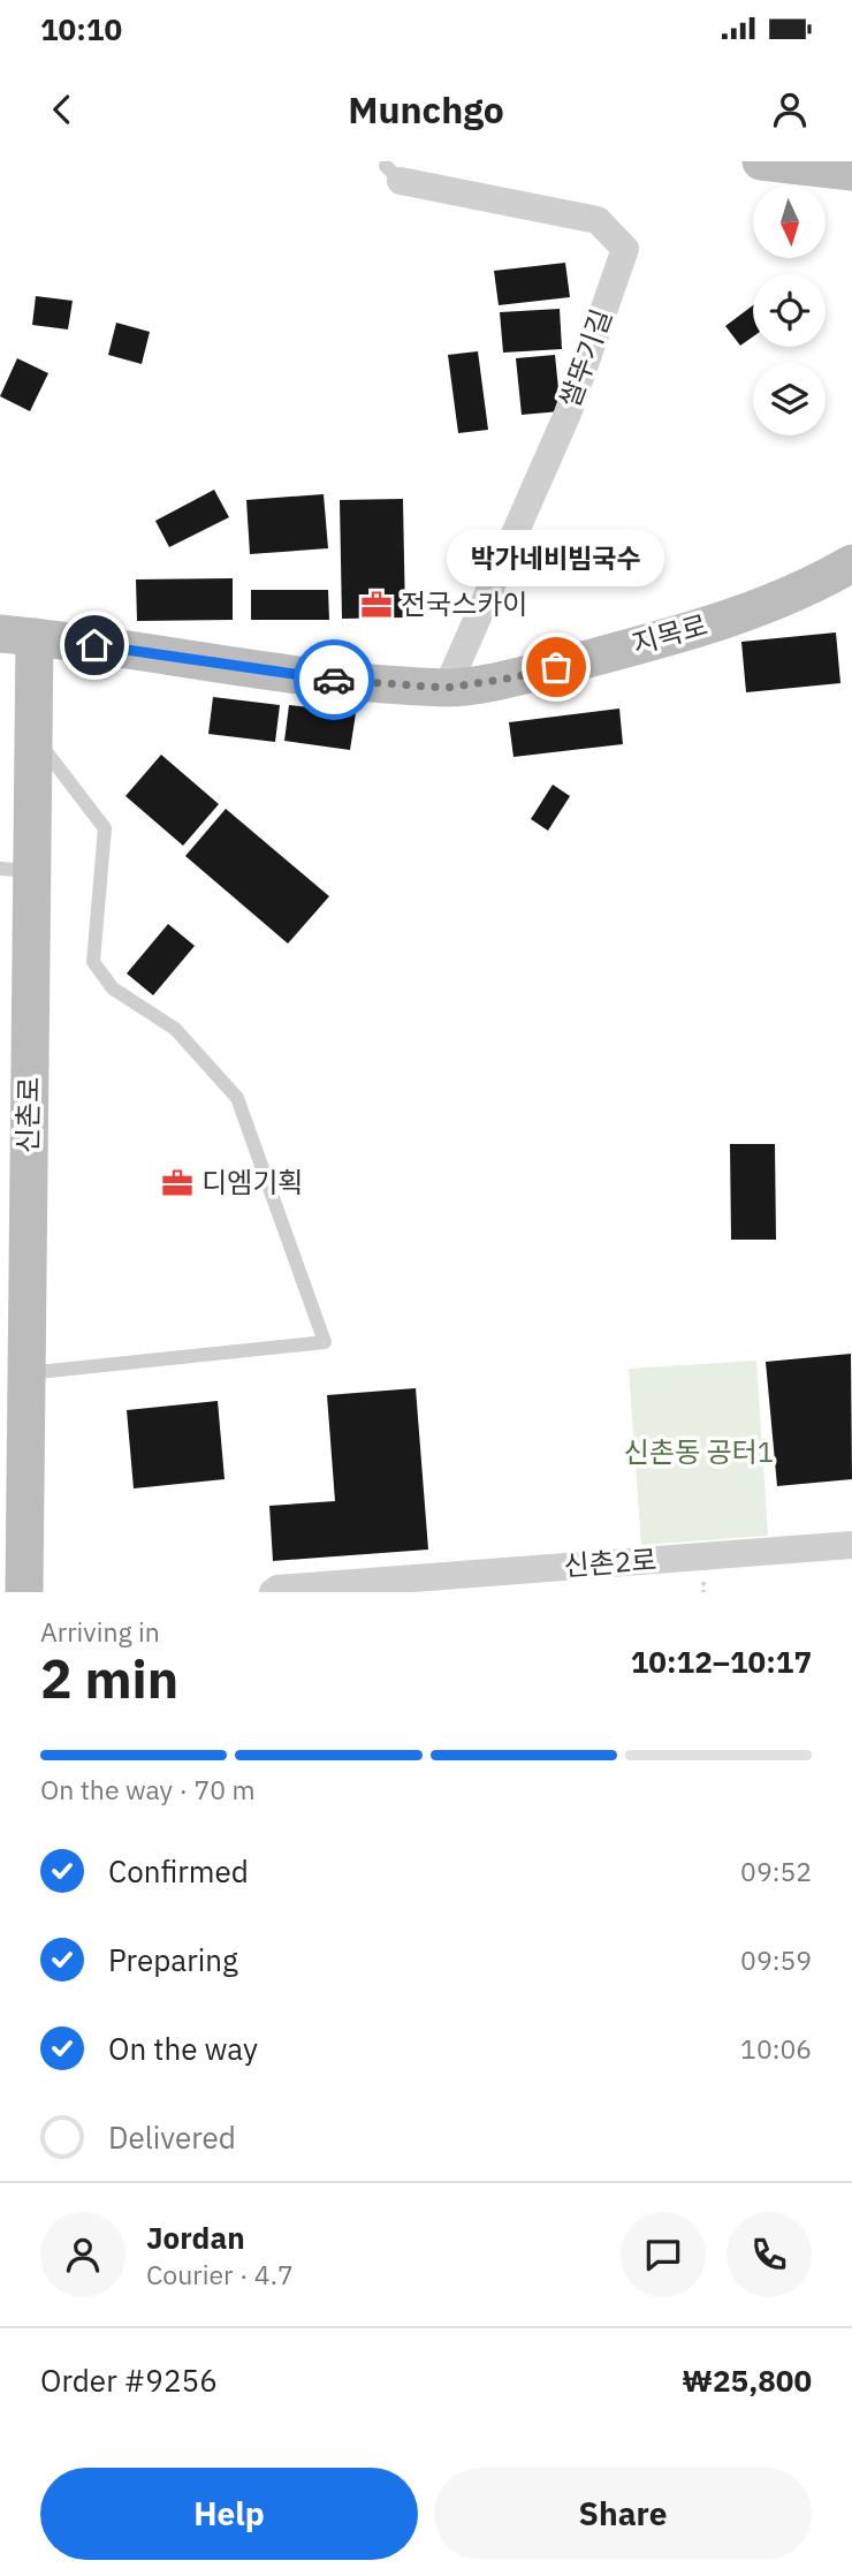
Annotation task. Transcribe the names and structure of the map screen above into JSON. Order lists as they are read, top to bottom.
{
  "streets": {
    "street": [
      "쌀뚜기길",
      "지목로",
      "신촌로",
      "신촌2로"
    ]
  },
  "crossings": [
    ["쌀뚜기길", "지목로"],
    ["지목로", "신촌로"]
  ],
  "parks": ["신촌동 공터1"],
  "places": {
    "office": ["전국스카이", "디엠기획"],
    "other": ["박가네비빔국수"]
  },
  "north": "bottom",
  "page": {
    "status": "10:10",
    "header": "Munchgo",
    "bubble": "박가네비빔국수",
    "heading": ["2 min", "Arriving in", "10:12–10:17"],
    "panel": [
      "Jordan",
      "Courier · 4.7",
      "Order #9256",
      "₩25,800"
    ],
    "bar": "On the way · 70 m",
    "list": [
      ["Confirmed", "09:52"],
      ["Preparing", "09:59"],
      ["On the way", "10:06"],
      "Delivered"
    ],
    "buttons": ["Help", "Share"]
  }
}
